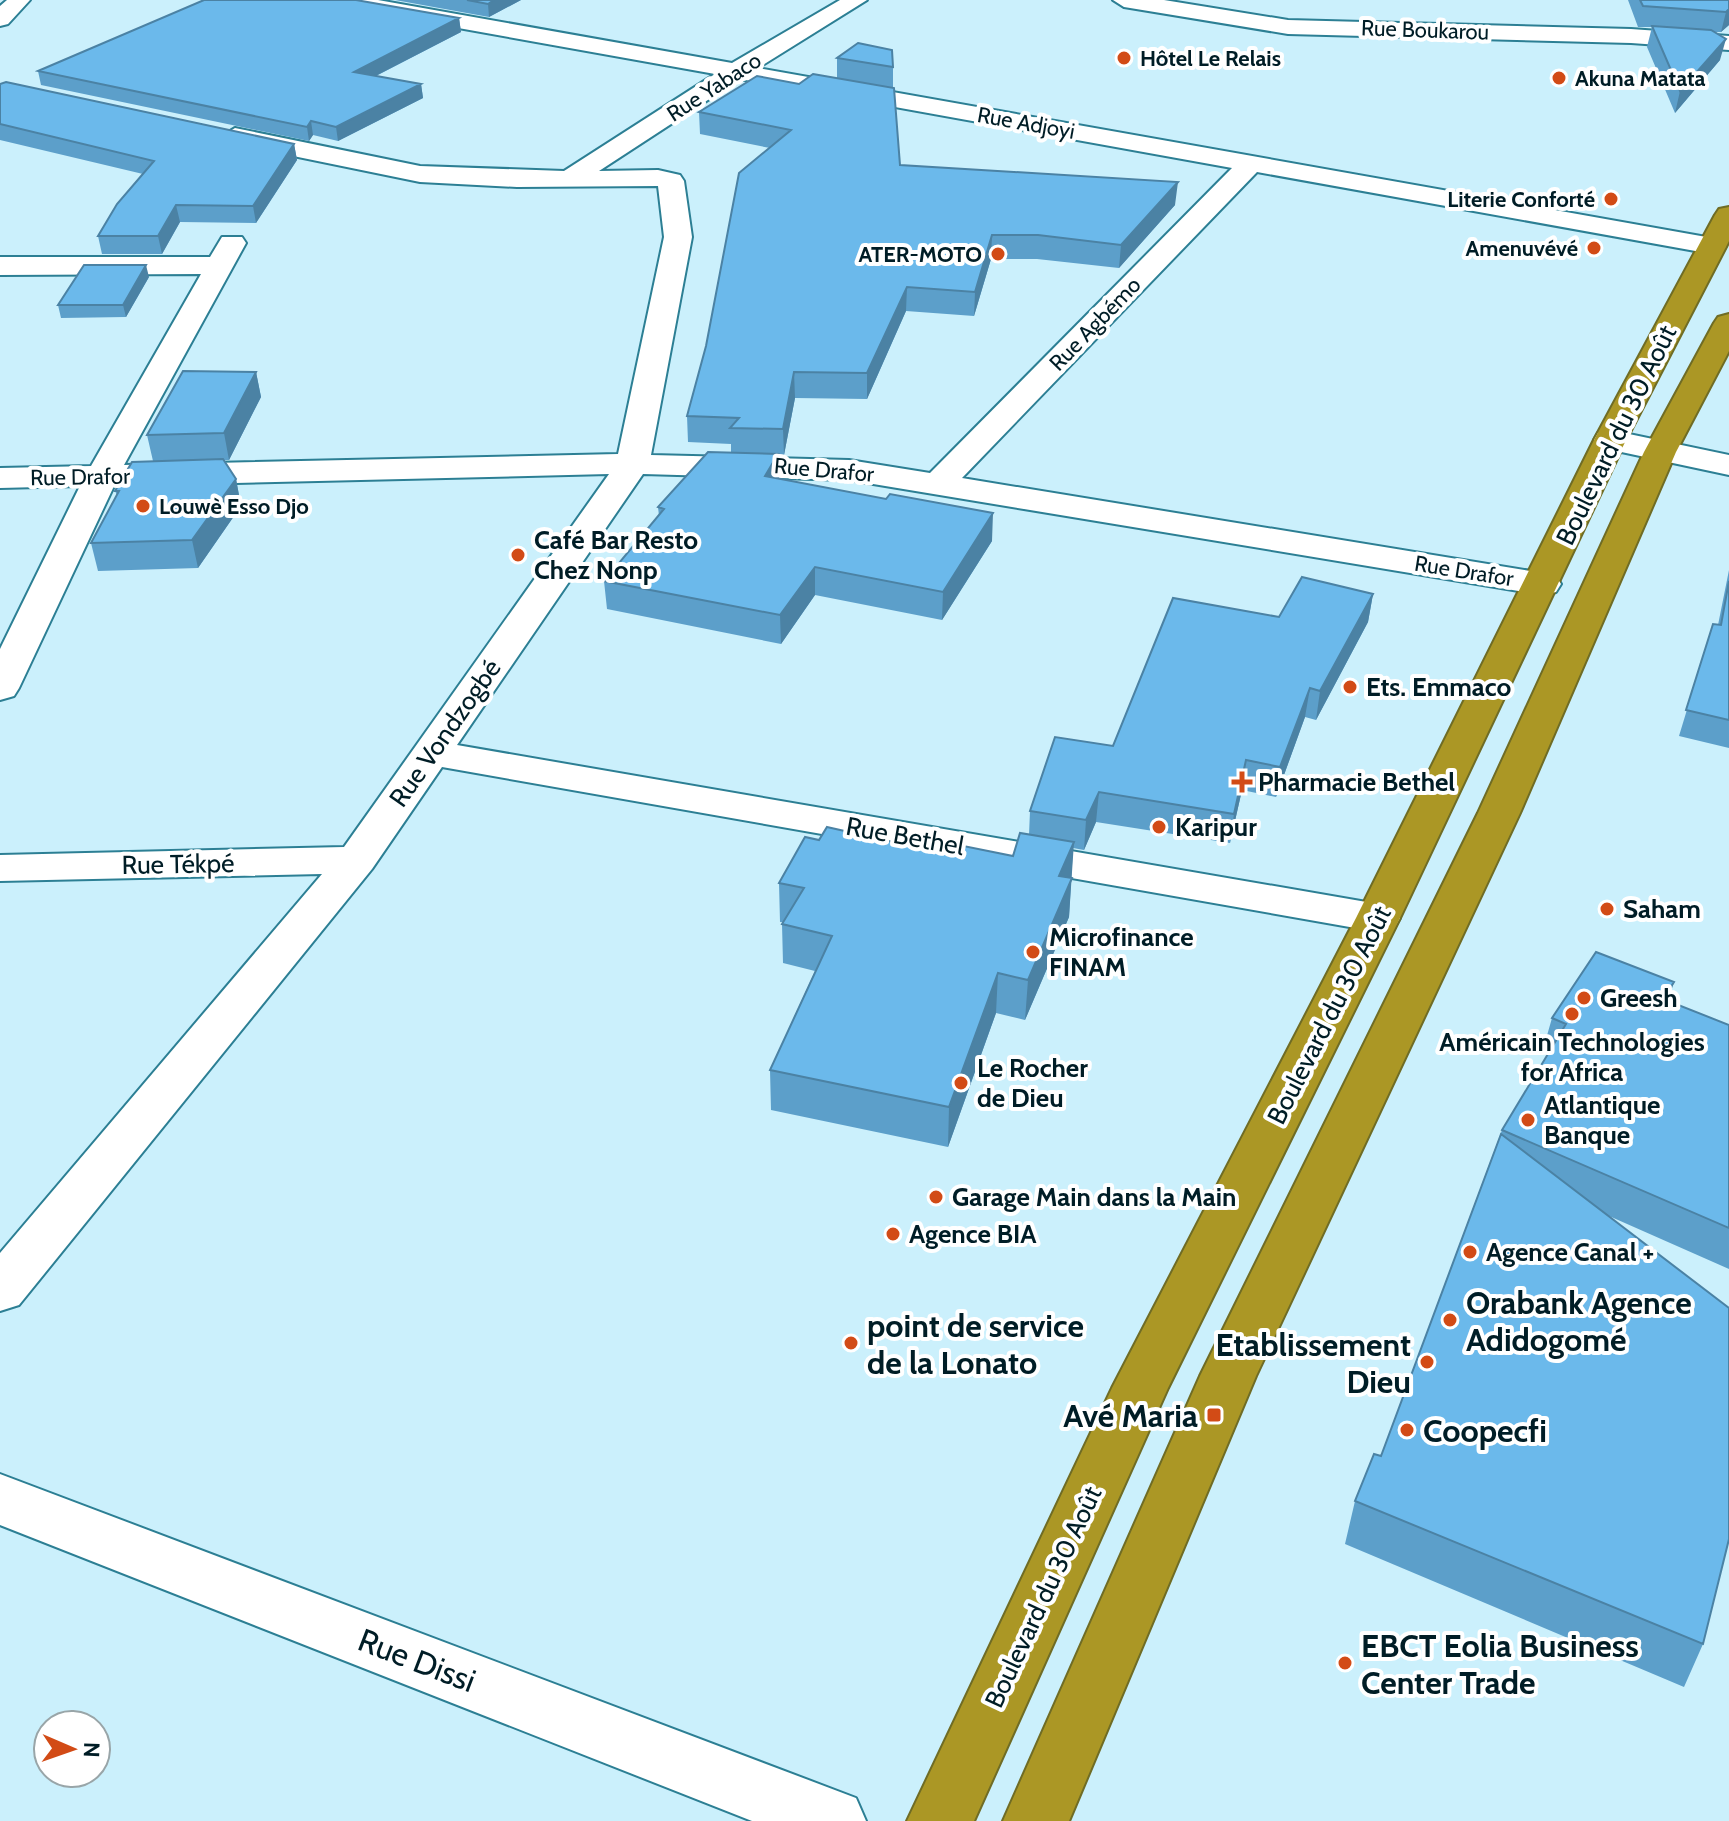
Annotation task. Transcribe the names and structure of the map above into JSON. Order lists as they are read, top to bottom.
{
  "streets": {
    "highway": ["Boulevard du 30 Août"],
    "street": [
      "Rue Boukarou",
      "Rue Yabaco",
      "Rue Adjoyi",
      "Rue Agbémo",
      "Rue Drafor",
      "Rue Vondzogbé",
      "Rue Bethel",
      "Rue Tékpé",
      "Rue Dissi"
    ]
  },
  "crossings": [
    ["Rue Yabaco", "Rue Adjoyi"],
    ["Rue Yabaco", "Rue Vondzogbé"],
    ["Rue Adjoyi", "Rue Agbémo"],
    ["Rue Adjoyi", "Boulevard du 30 Août"],
    ["Rue Agbémo", "Rue Drafor"],
    ["Boulevard du 30 Août", "Rue Drafor"],
    ["Boulevard du 30 Août", "Rue Bethel"],
    ["Rue Drafor", "Rue Vondzogbé"],
    ["Rue Vondzogbé", "Rue Bethel"],
    ["Rue Vondzogbé", "Rue Tékpé"]
  ],
  "places": {
    "other": [
      "Hôtel Le Relais",
      "Akuna Matata",
      "Literie Conforté",
      "Amenuvévé",
      "ATER-MOTO",
      "Louwè Esso Djo",
      "Café Bar Resto Chez Nonp",
      "Ets. Emmaco",
      "Karipur",
      "Saham",
      "Microfinance FINAM",
      "Greesh",
      "Américain Technologies for Africa",
      "Le Rocher de Dieu",
      "Atlantique Banque",
      "Garage Main dans la Main",
      "Agence BIA",
      "Agence Canal +",
      "Orabank Agence Adidogomé",
      "point de service de la Lonato",
      "Etablissement Dieu",
      "Coopecfi",
      "EBCT Eolia Business Center Trade"
    ],
    "health": ["Pharmacie Bethel"],
    "transit": ["Avé Maria"]
  },
  "north": "right"
}
